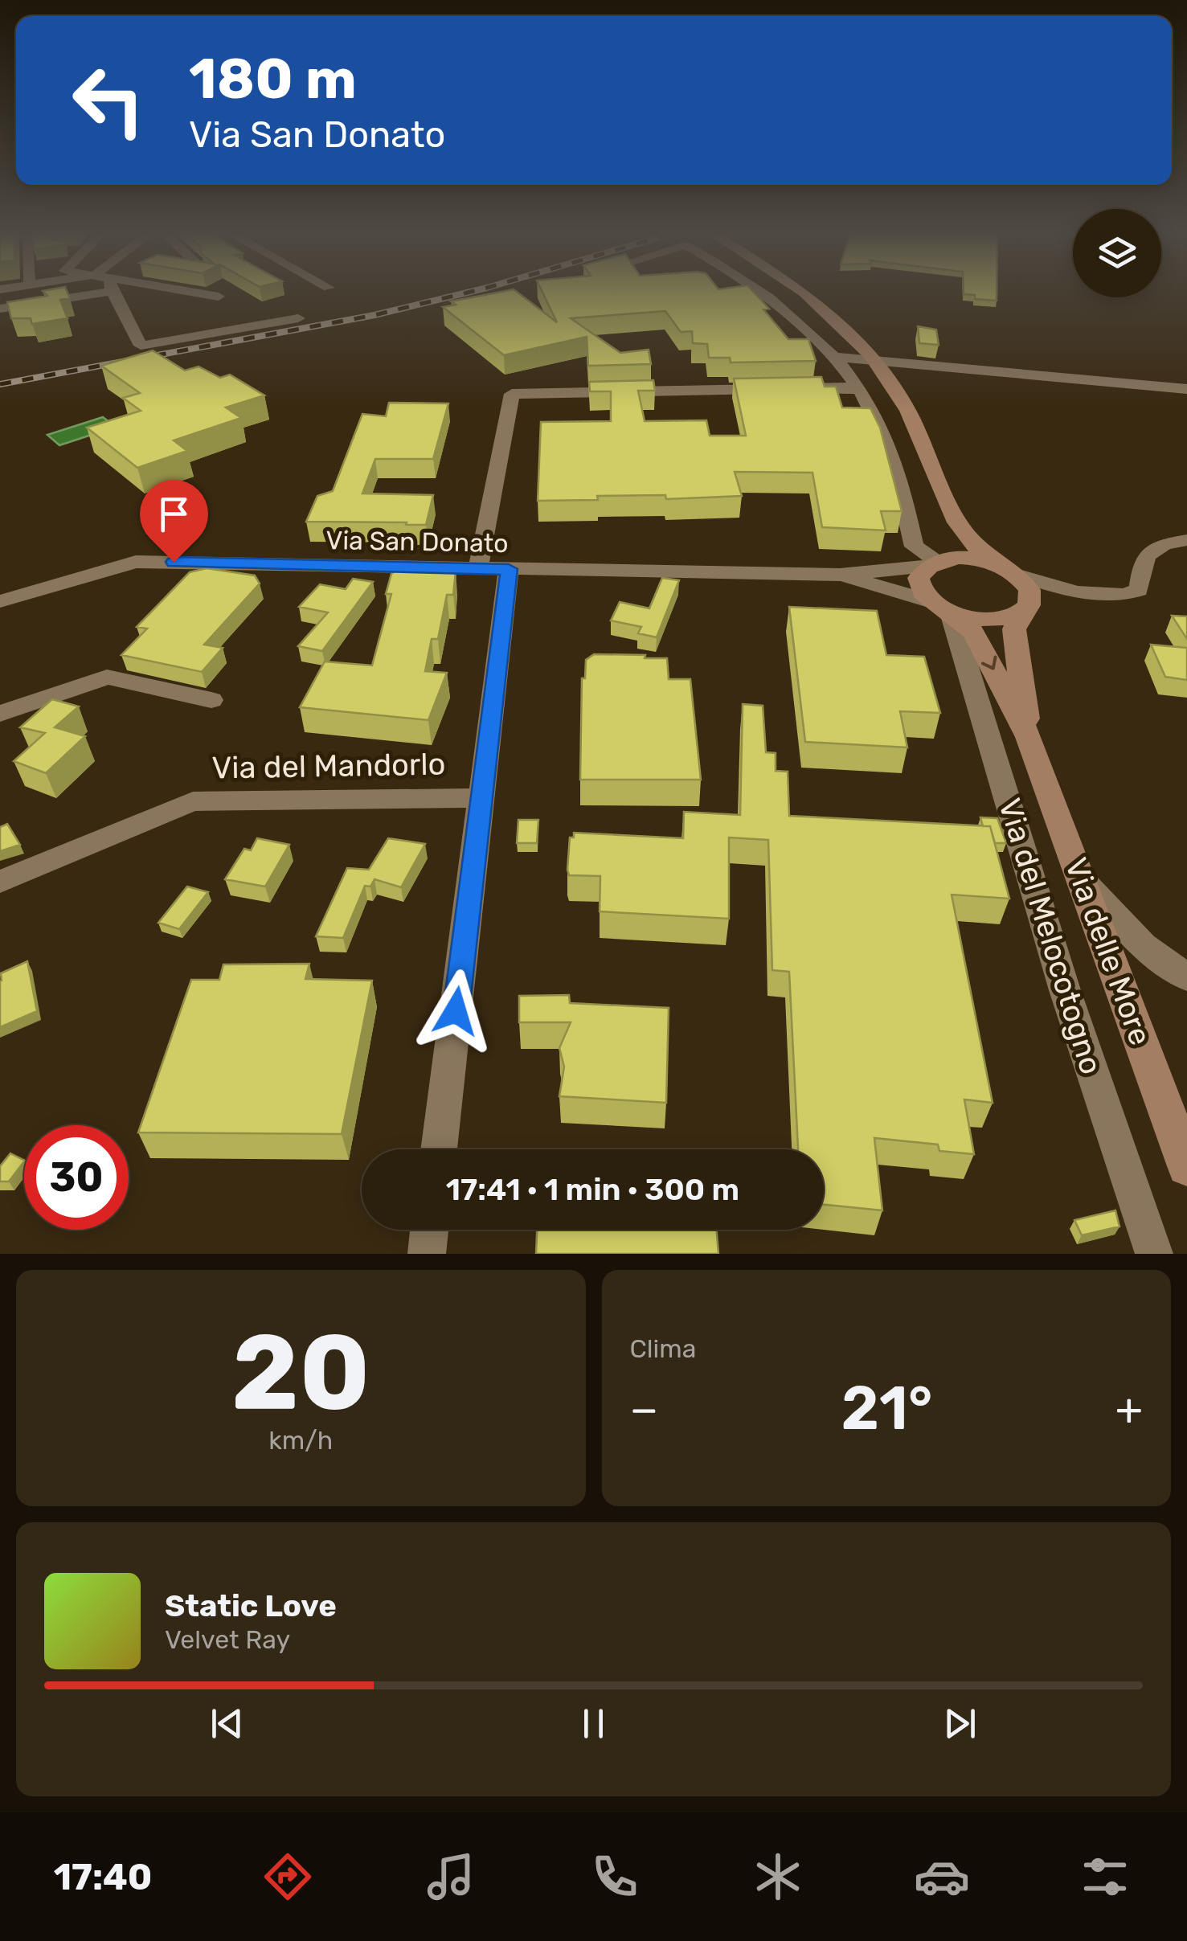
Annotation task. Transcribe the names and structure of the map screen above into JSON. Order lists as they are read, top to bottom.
{
  "streets": {
    "main road": ["Via delle More"],
    "street": ["Via San Donato", "Via del Mandorlo", "Via del Melocotogno"]
  },
  "page": {
    "turn": ["180 m", "Via San Donato"],
    "limit": "30",
    "trip": "17:41 · 1 min · 300 m",
    "tile": [
      ["20", "km/h"],
      "Clima"
    ],
    "heat": ["−", "21°", "+"],
    "song": ["Static Love", "Velvet Ray"],
    "tabs": "17:40"
  }
}
